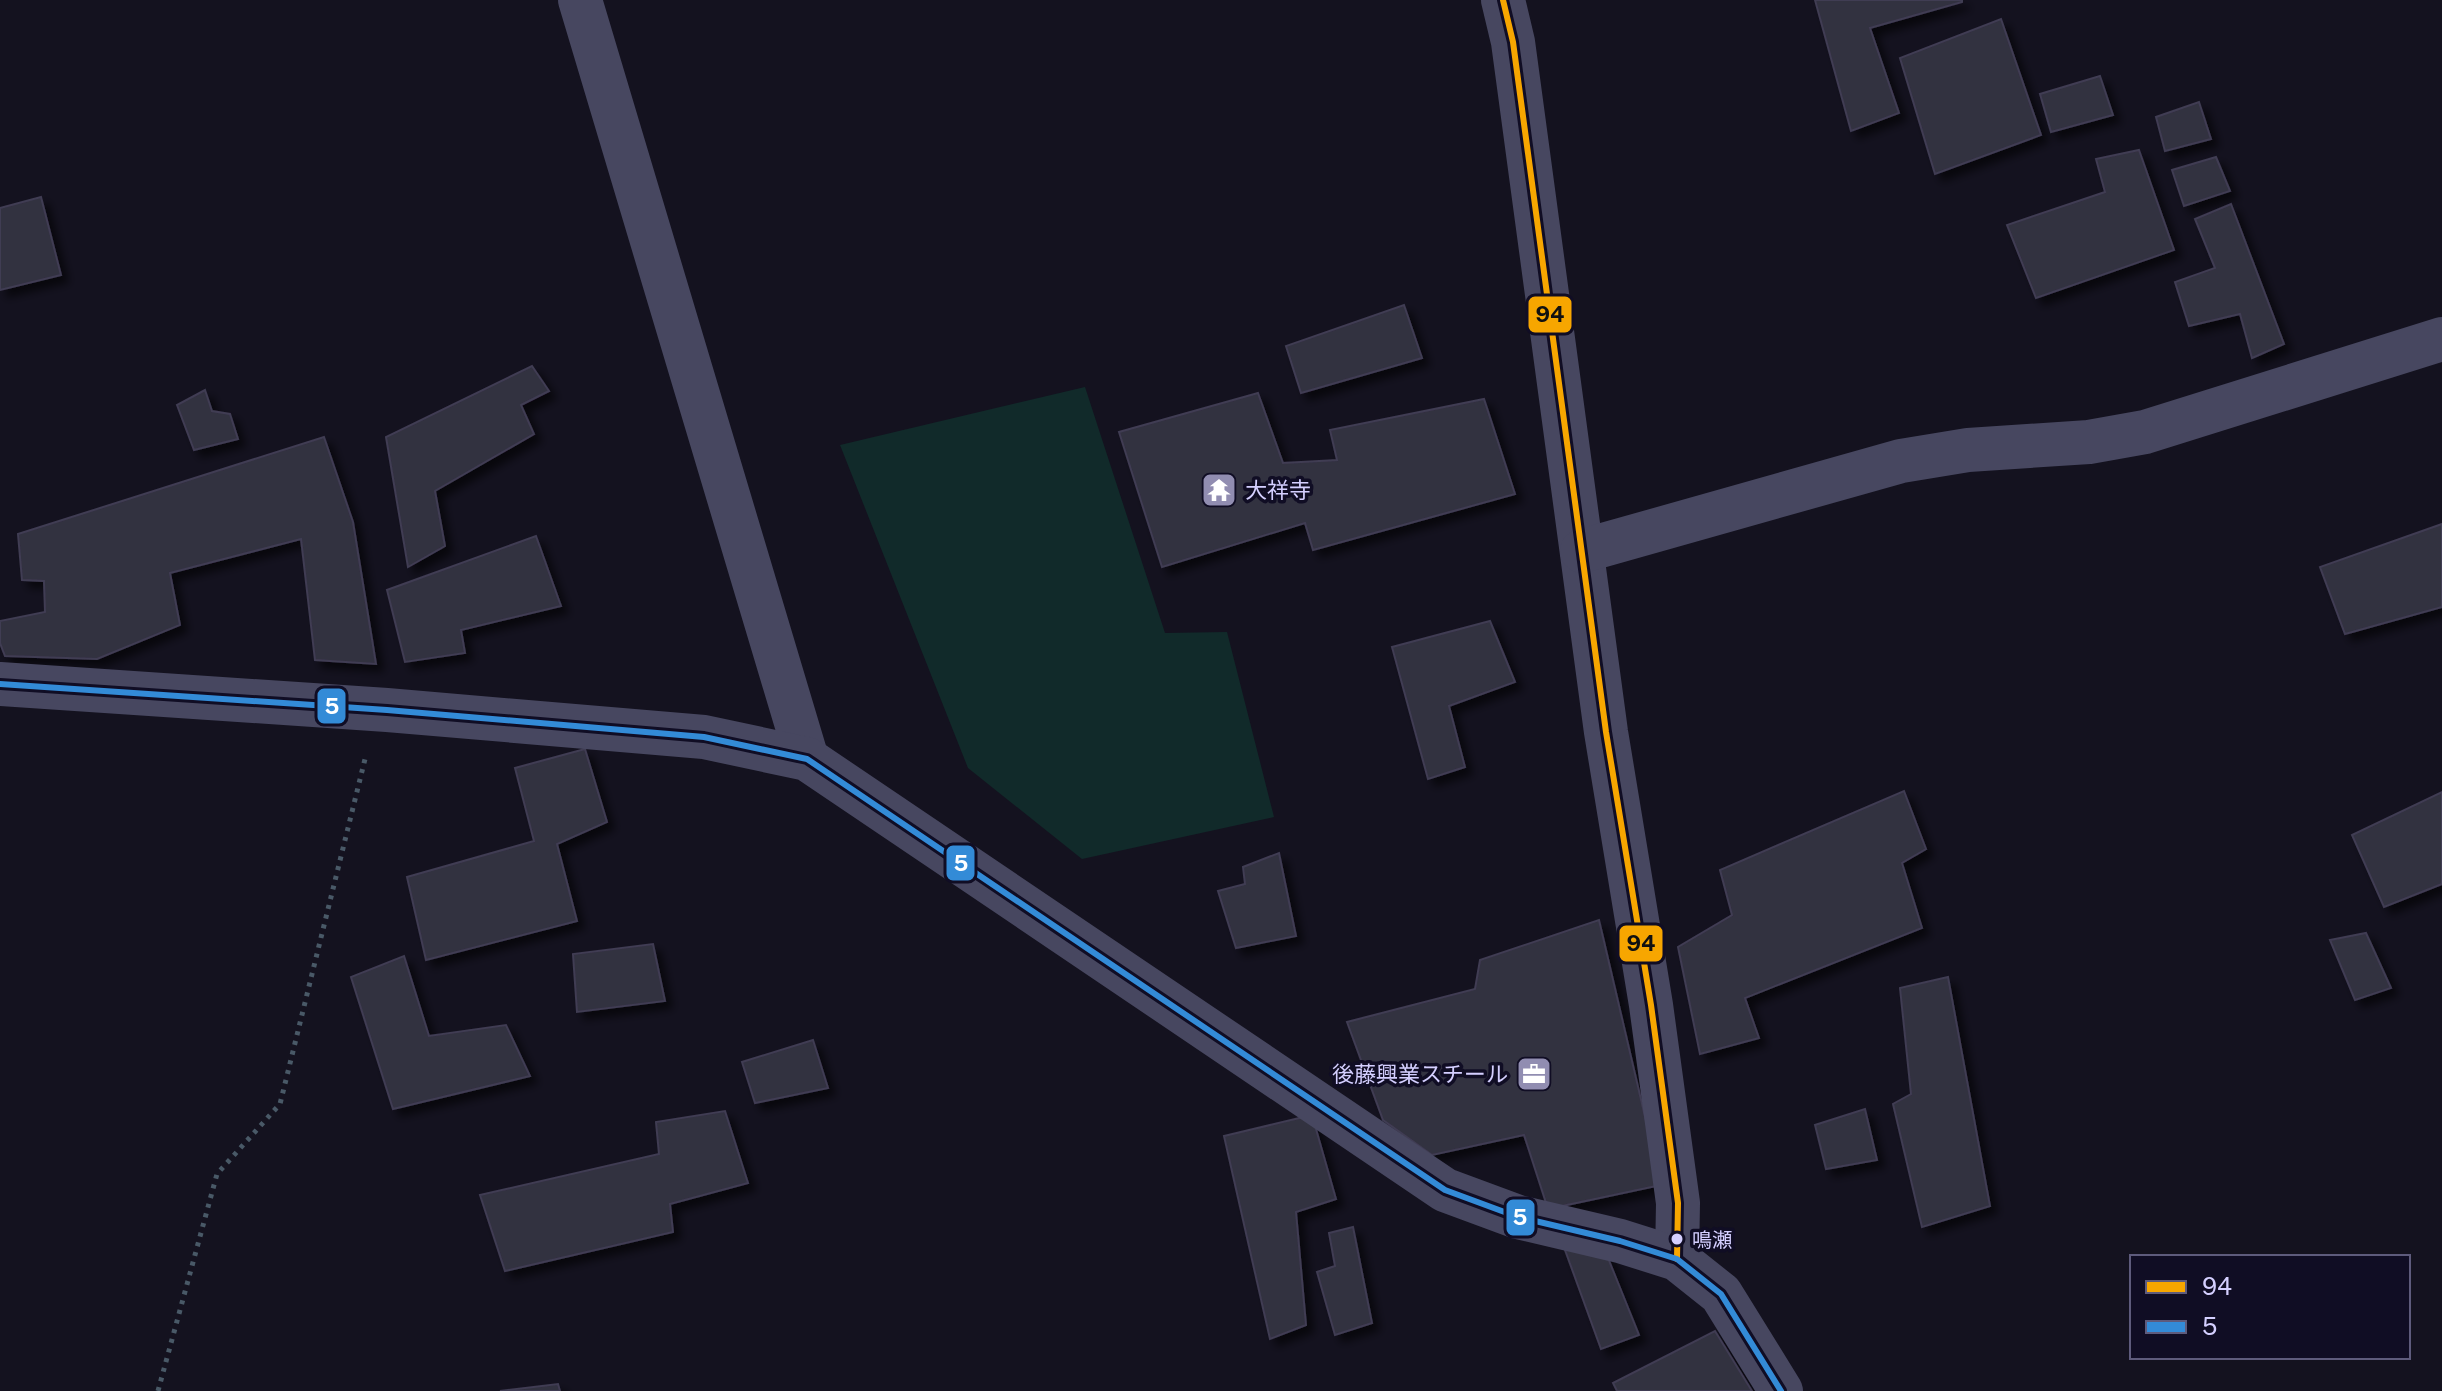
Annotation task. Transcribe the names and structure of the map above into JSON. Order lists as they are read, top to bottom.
{
  "places": {
    "temple": ["大祥寺"],
    "office": ["後藤興業スチール"],
    "other": ["鳴瀬"]
  },
  "lines": ["transit line 94", "transit line 5"],
  "legend": ["94", "5"]
}
